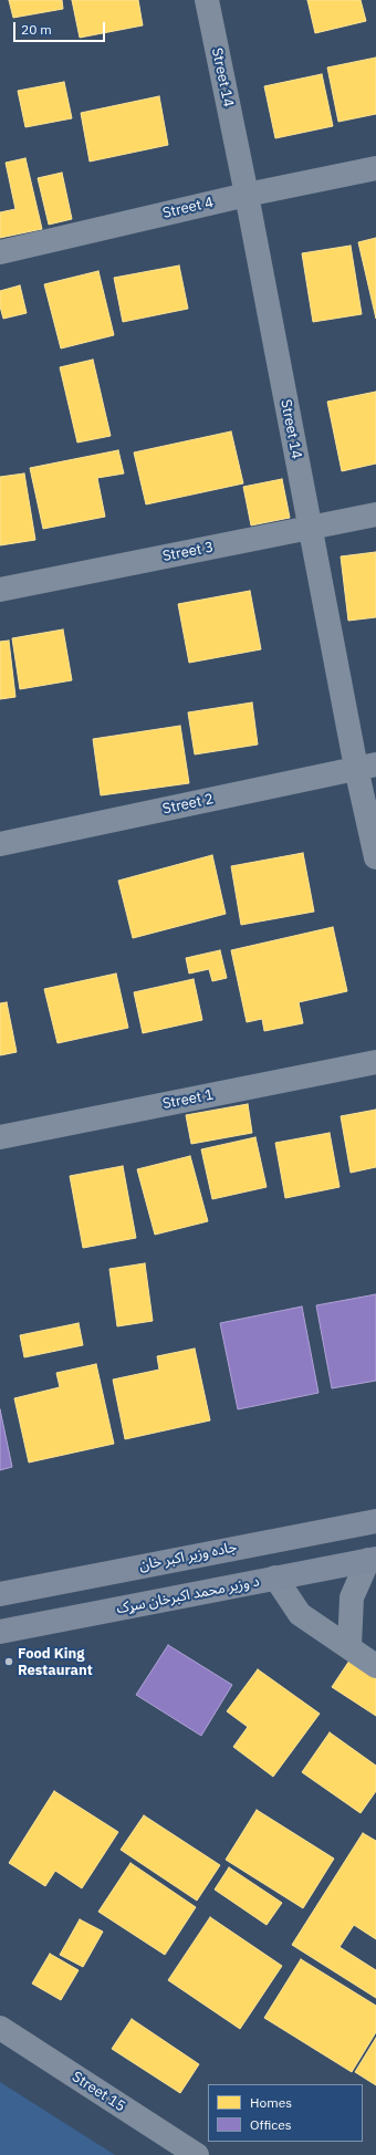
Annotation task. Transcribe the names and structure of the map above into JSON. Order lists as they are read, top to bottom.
{
  "streets": {
    "main road": ["جاده وزیر اکبر خان", "د وزیر محمد اکبرخان سړک"],
    "street": [
      "Street 14",
      "Street 4",
      "Street 3",
      "Street 2",
      "Street 1",
      "Street 15"
    ]
  },
  "crossings": [
    ["Street 14", "Street 4"],
    ["Street 14", "Street 3"],
    ["Street 14", "Street 2"]
  ],
  "places": ["Food King Restaurant"],
  "legend": ["Homes", "Offices"],
  "scale_bar": "20 m"
}
